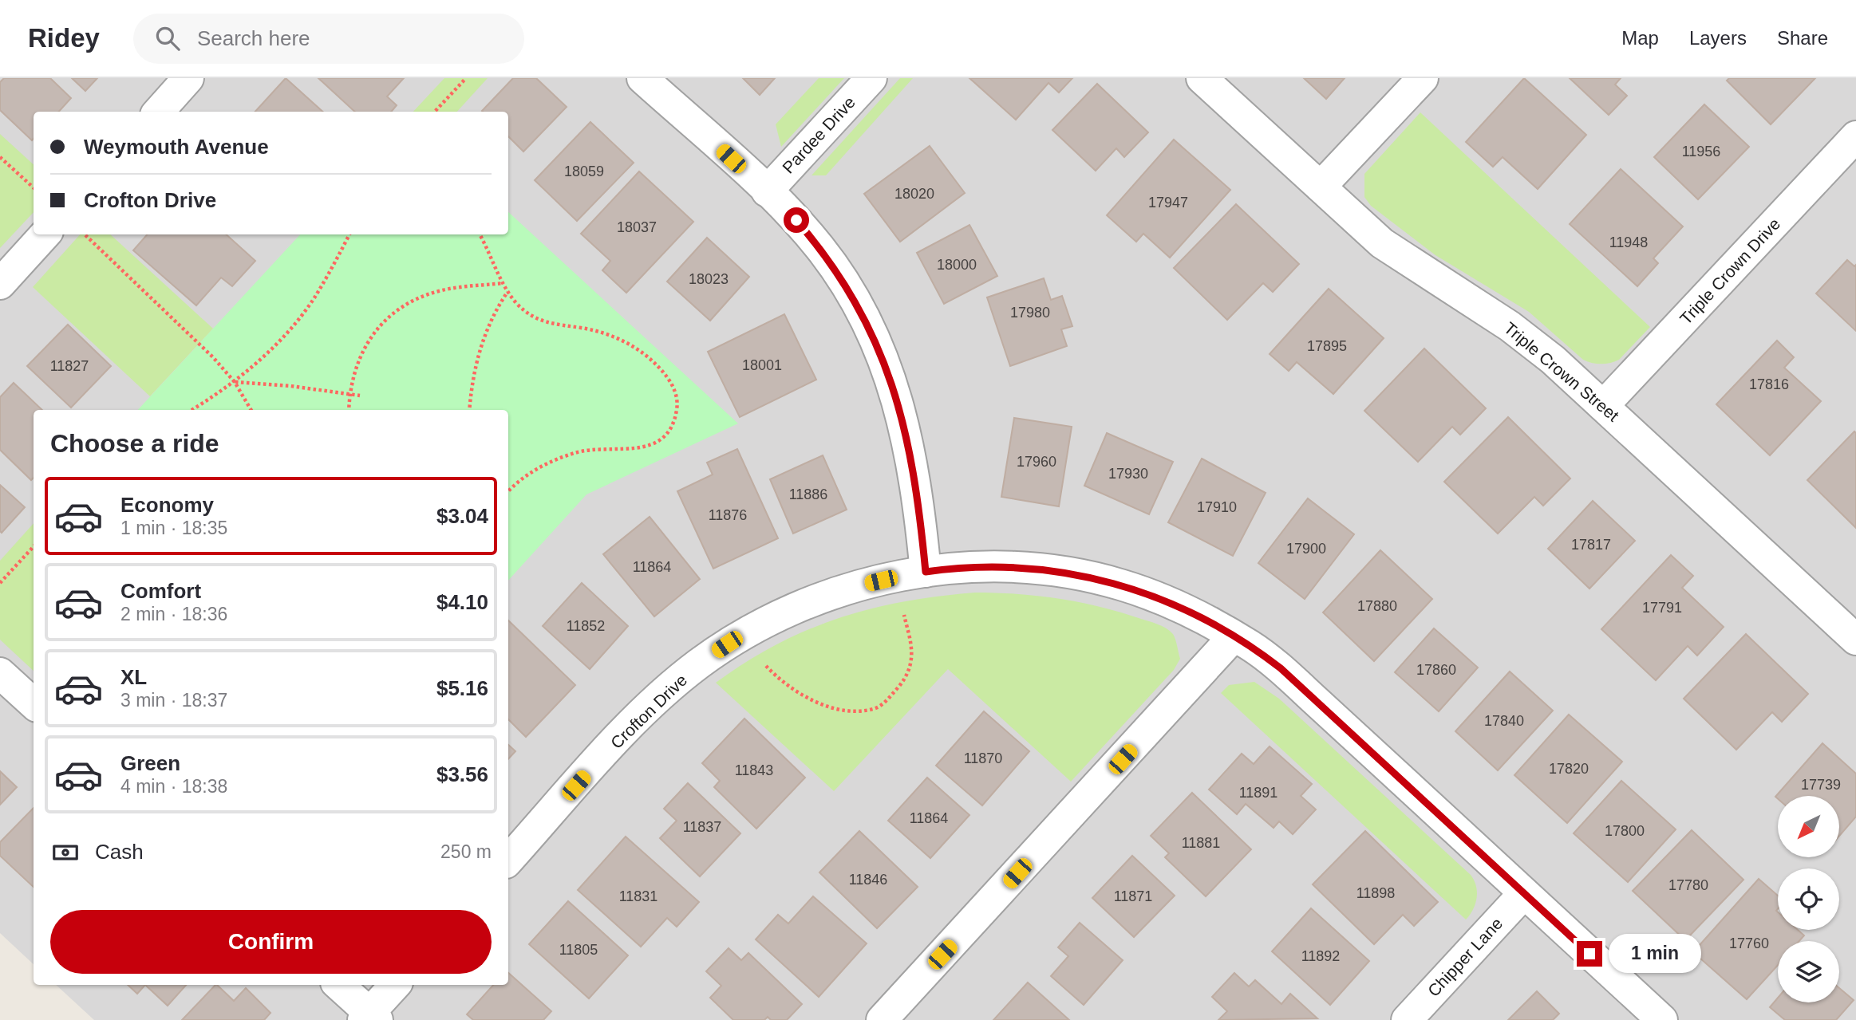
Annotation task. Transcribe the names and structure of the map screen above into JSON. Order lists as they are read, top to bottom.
{
  "streets": {
    "street": [
      "Pardee Drive",
      "Triple Crown Drive",
      "Triple Crown Street",
      "Crofton Drive",
      "Chipper Lane"
    ]
  },
  "crossings": [
    ["Triple Crown Drive", "Triple Crown Street"],
    ["Crofton Drive", "Chipper Lane"]
  ],
  "house_numbers": [
    "11956",
    "18059",
    "18020",
    "17947",
    "18037",
    "11948",
    "18000",
    "18023",
    "17980",
    "17895",
    "18001",
    "11827",
    "17816",
    "17960",
    "17930",
    "11886",
    "17910",
    "11876",
    "17817",
    "17900",
    "11864",
    "17880",
    "17791",
    "11852",
    "17860",
    "17840",
    "11870",
    "17820",
    "11843",
    "17739",
    "11891",
    "11864",
    "11837",
    "17800",
    "11881",
    "11846",
    "17780",
    "11898",
    "11831",
    "11871",
    "17760",
    "11805",
    "11892"
  ],
  "north": "bottom left",
  "page": {
    "header": "Ridey",
    "search": "Search here",
    "nav": ["Map", "Layers", "Share"],
    "banner": ["Weymouth Avenue", "Crofton Drive"],
    "heading": "Choose a ride",
    "list": [
      {
        "name": "Economy",
        "note": "1 min · 18:35",
        "value": "$3.04"
      },
      {
        "name": "Comfort",
        "note": "2 min · 18:36",
        "value": "$4.10"
      },
      {
        "name": "XL",
        "note": "3 min · 18:37",
        "value": "$5.16"
      },
      {
        "name": "Green",
        "note": "4 min · 18:38",
        "value": "$3.56"
      }
    ],
    "pay": ["Cash", "250 m"],
    "buttons": "Confirm",
    "bubble": "1 min"
  }
}
